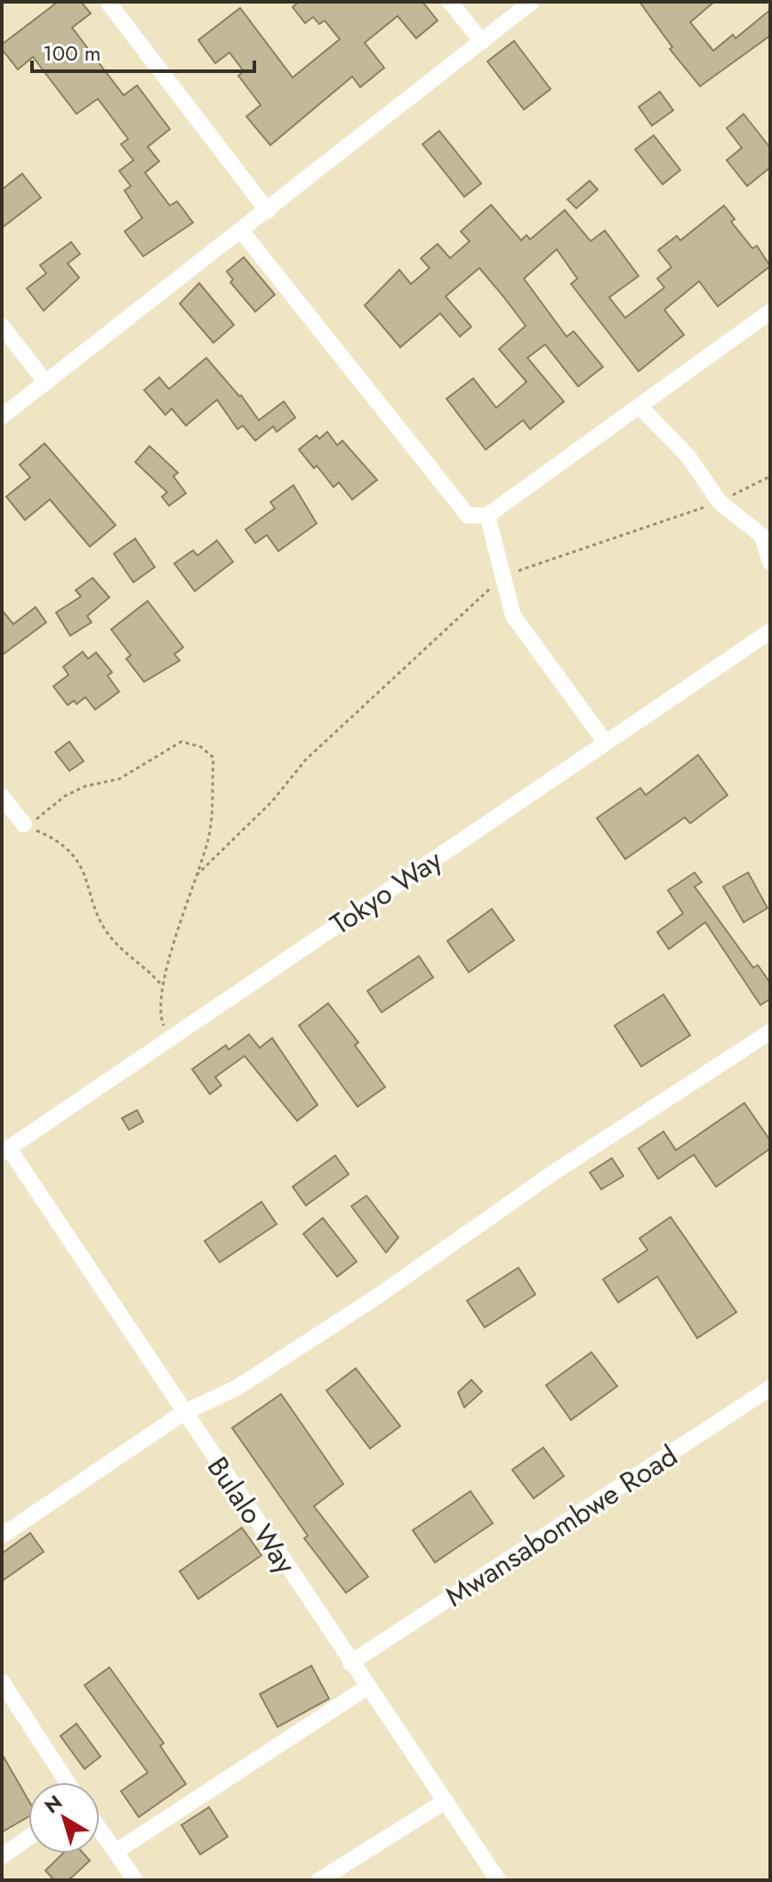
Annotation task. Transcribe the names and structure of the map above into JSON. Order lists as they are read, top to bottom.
{
  "streets": {
    "street": ["Tokyo Way", "Bulalo Way", "Mwansabombwe Road"]
  },
  "crossings": [
    ["Tokyo Way", "Bulalo Way"],
    ["Bulalo Way", "Mwansabombwe Road"]
  ],
  "scale_bar": "100 m",
  "north": "top left"
}
